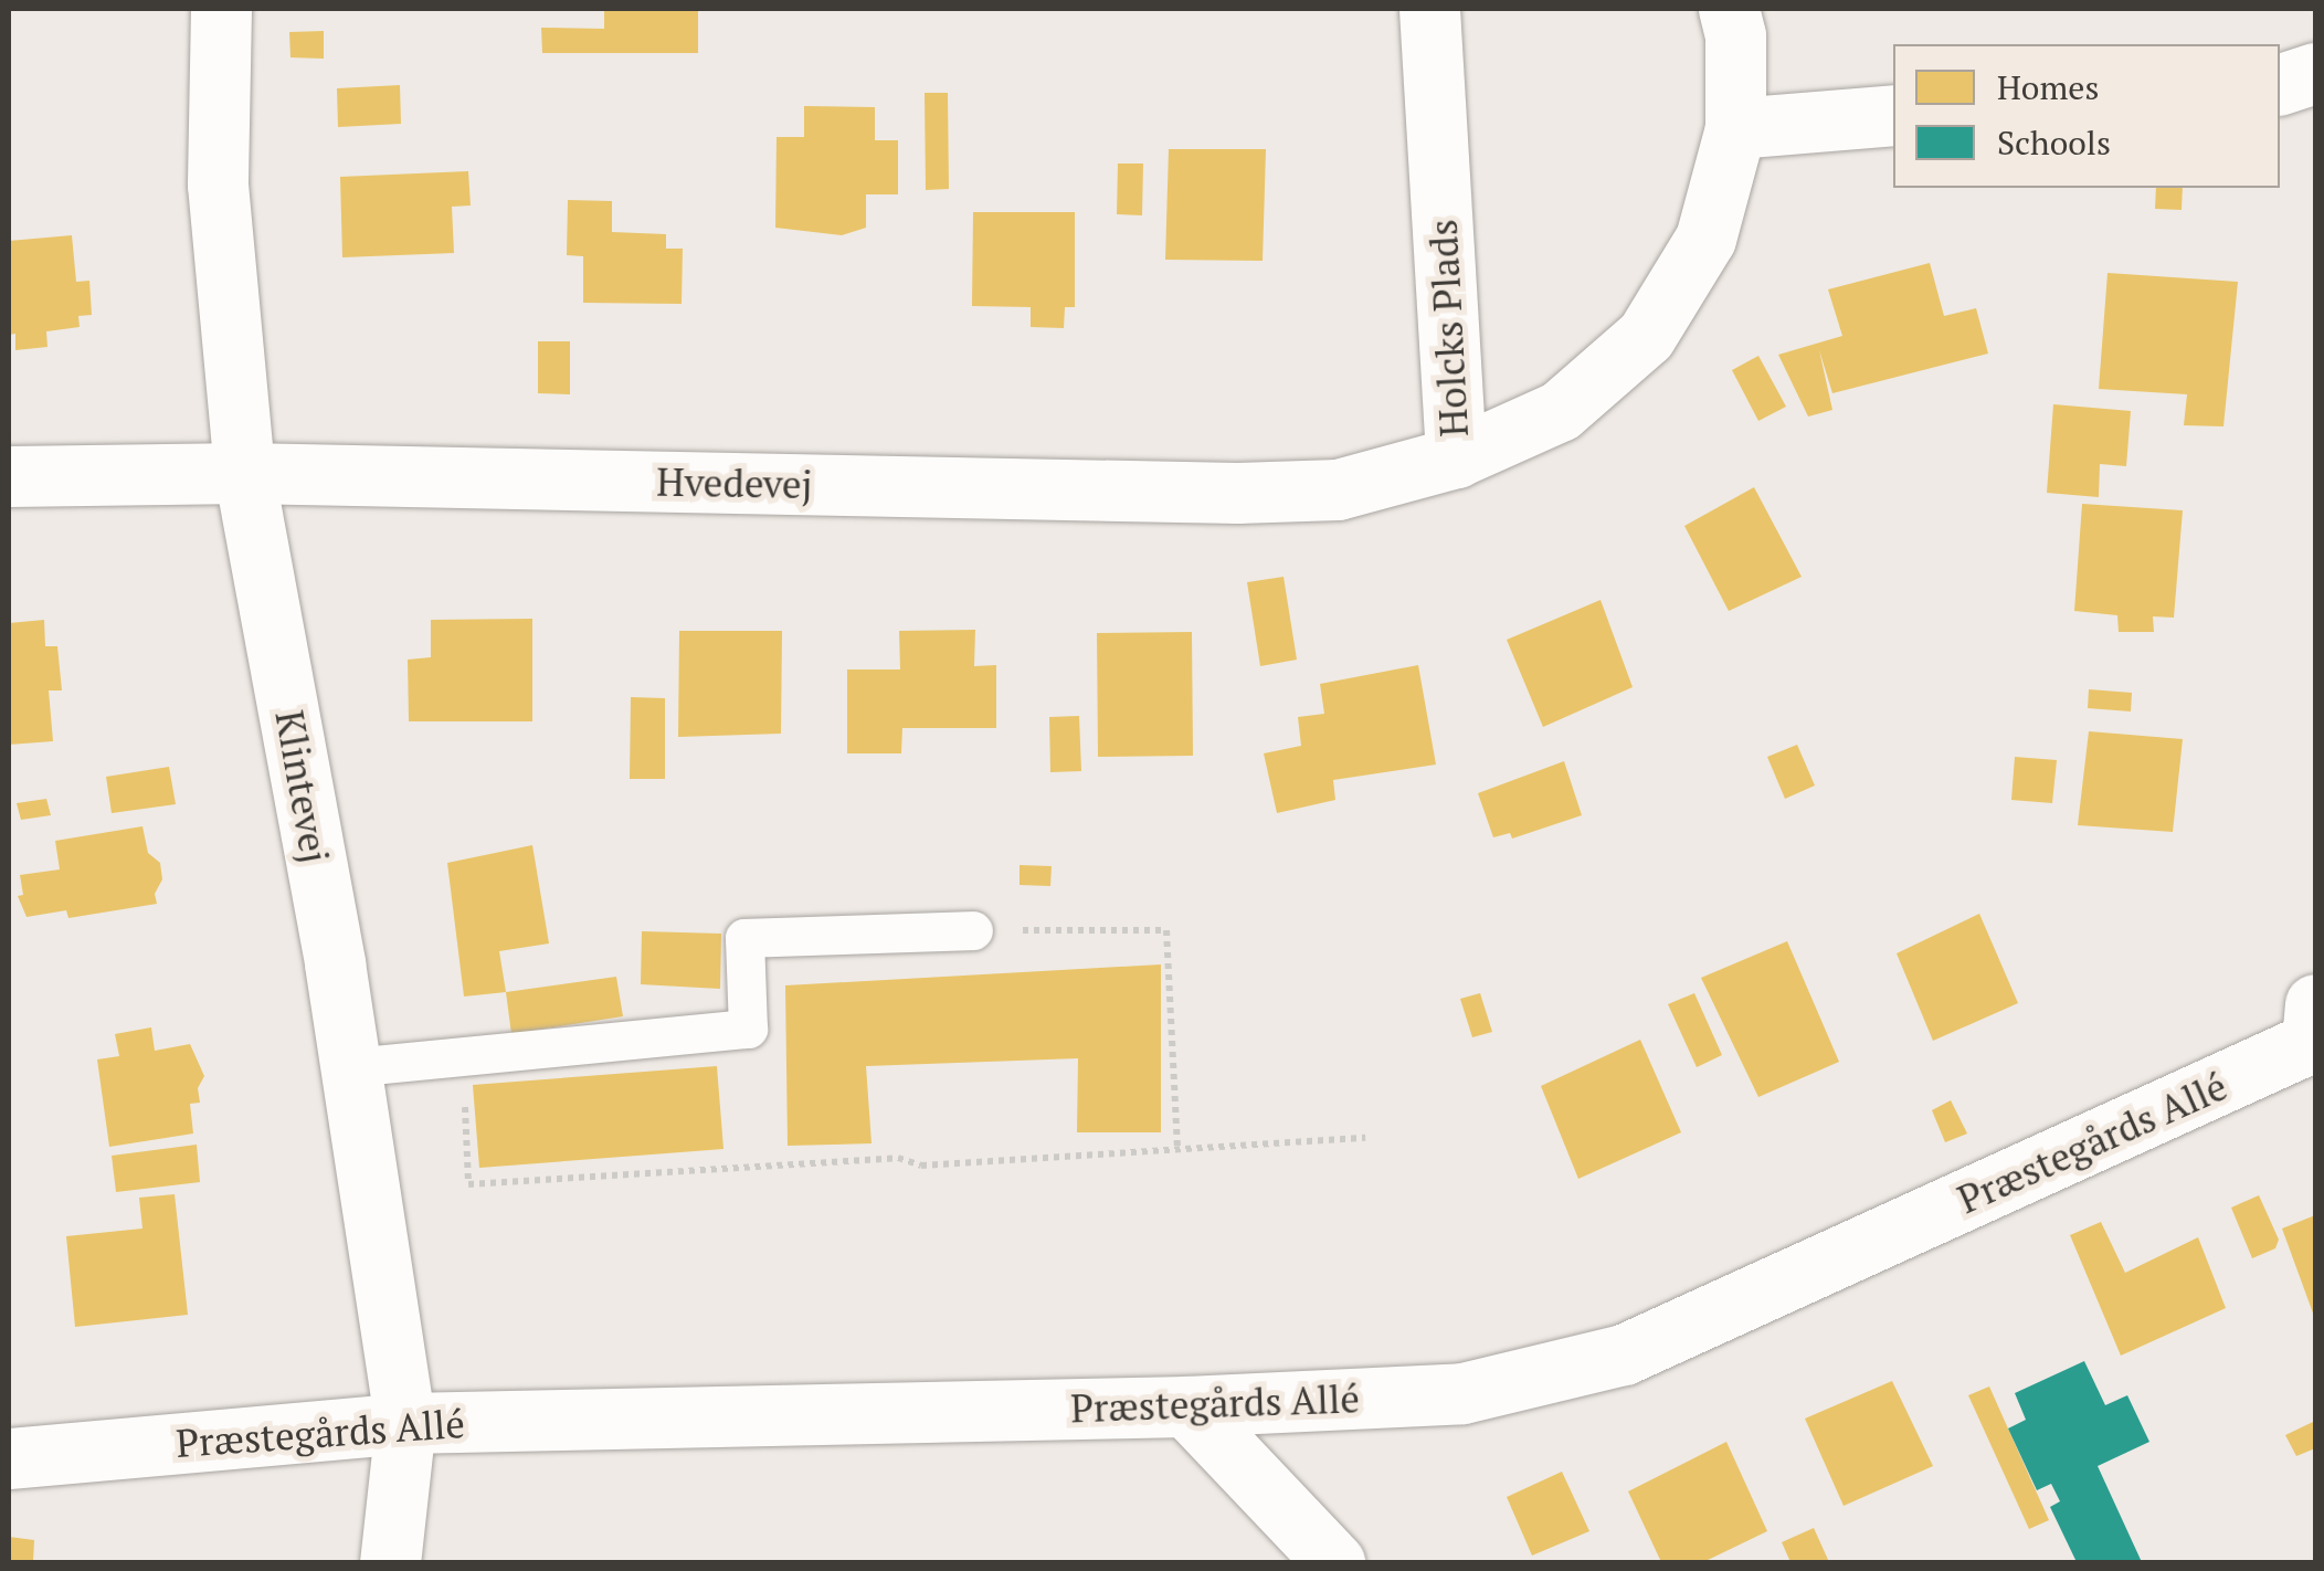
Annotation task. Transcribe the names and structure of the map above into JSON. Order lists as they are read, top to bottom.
{
  "streets": {
    "street": [
      "Holcks Plads",
      "Hvedevej",
      "Klintevej",
      "Præstegårds Allé"
    ]
  },
  "crossings": [
    ["Holcks Plads", "Hvedevej"],
    ["Hvedevej", "Klintevej"],
    ["Klintevej", "Præstegårds Allé"]
  ],
  "legend": ["Homes", "Schools"]
}
